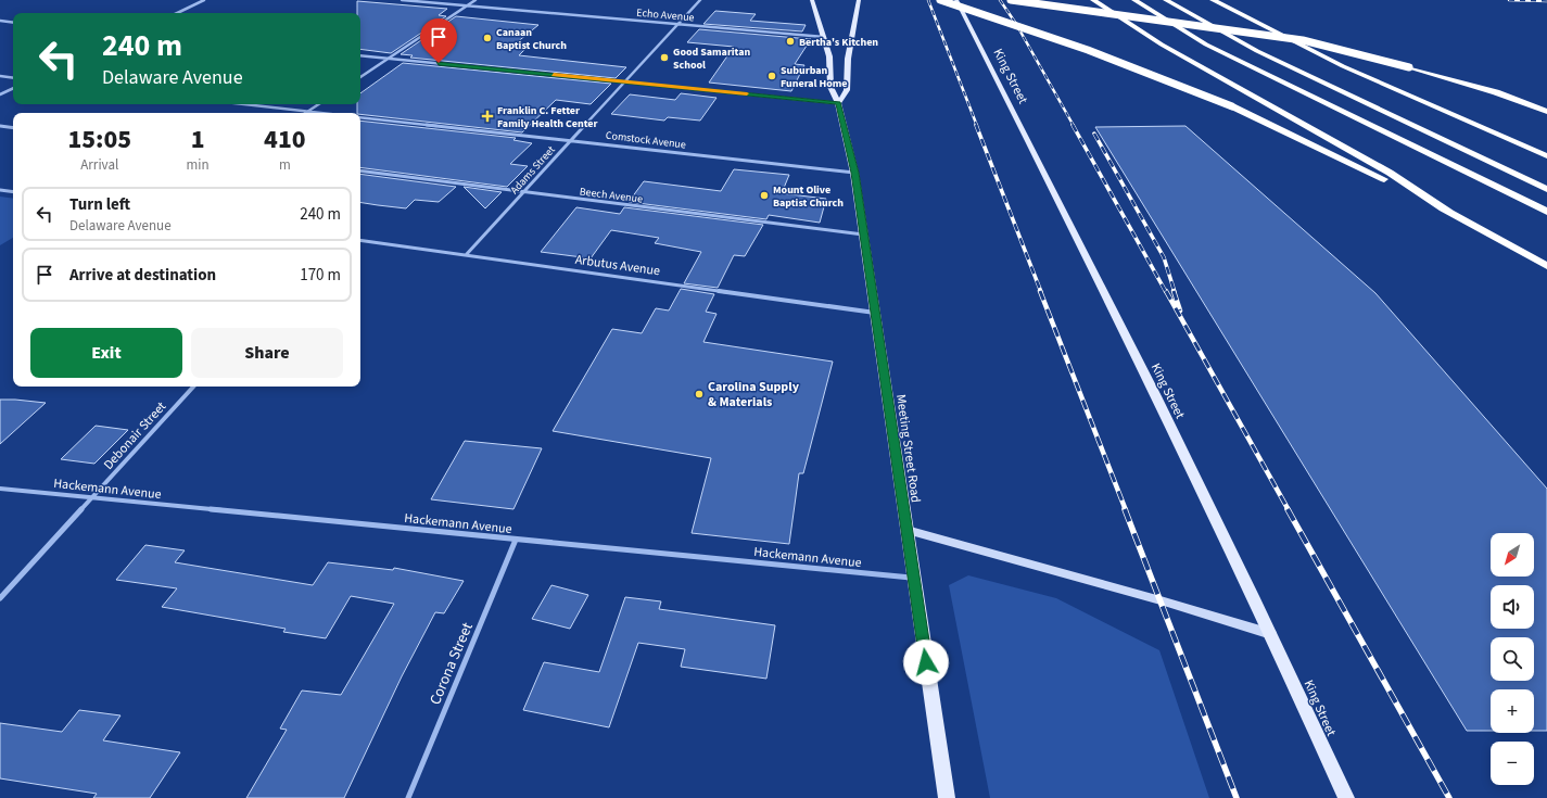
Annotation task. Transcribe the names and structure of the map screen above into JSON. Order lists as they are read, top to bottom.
{
  "streets": {
    "main road": ["King Street", "Meeting Street Road"],
    "street": [
      "Echo Avenue",
      "Comstock Avenue",
      "Adams Street",
      "Beech Avenue",
      "Arbutus Avenue",
      "Debonair Street",
      "Hackemann Avenue",
      "Corona Street"
    ]
  },
  "crossings": [
    ["Echo Avenue", "Adams Street"],
    ["Echo Avenue", "Meeting Street Road"],
    ["Comstock Avenue", "Adams Street"],
    ["Comstock Avenue", "Meeting Street Road"],
    ["Adams Street", "Beech Avenue"],
    ["Adams Street", "Arbutus Avenue"],
    ["Beech Avenue", "Meeting Street Road"],
    ["Arbutus Avenue", "Meeting Street Road"],
    ["Debonair Street", "Hackemann Avenue"],
    ["Meeting Street Road", "Hackemann Avenue"],
    ["Hackemann Avenue", "Corona Street"]
  ],
  "places": {
    "other": [
      "Canaan Baptist Church",
      "Bertha's Kitchen",
      "Good Samaritan School",
      "Suburban Funeral Home",
      "Mount Olive Baptist Church",
      "Carolina Supply & Materials"
    ],
    "health": ["Franklin C. Fetter Family Health Center"]
  },
  "north": "bottom left",
  "page": {
    "turn": ["240 m", "Delaware Avenue"],
    "eta": [
      "15:05",
      "Arrival",
      "1",
      "min",
      "410",
      "m"
    ],
    "list": [
      {
        "name": "Turn left",
        "note": "Delaware Avenue",
        "value": "240 m"
      },
      {
        "name": "Arrive at destination",
        "value": "170 m"
      }
    ],
    "buttons": ["Exit", "Share"],
    "map_buttons": ["+", "−"]
  }
}
